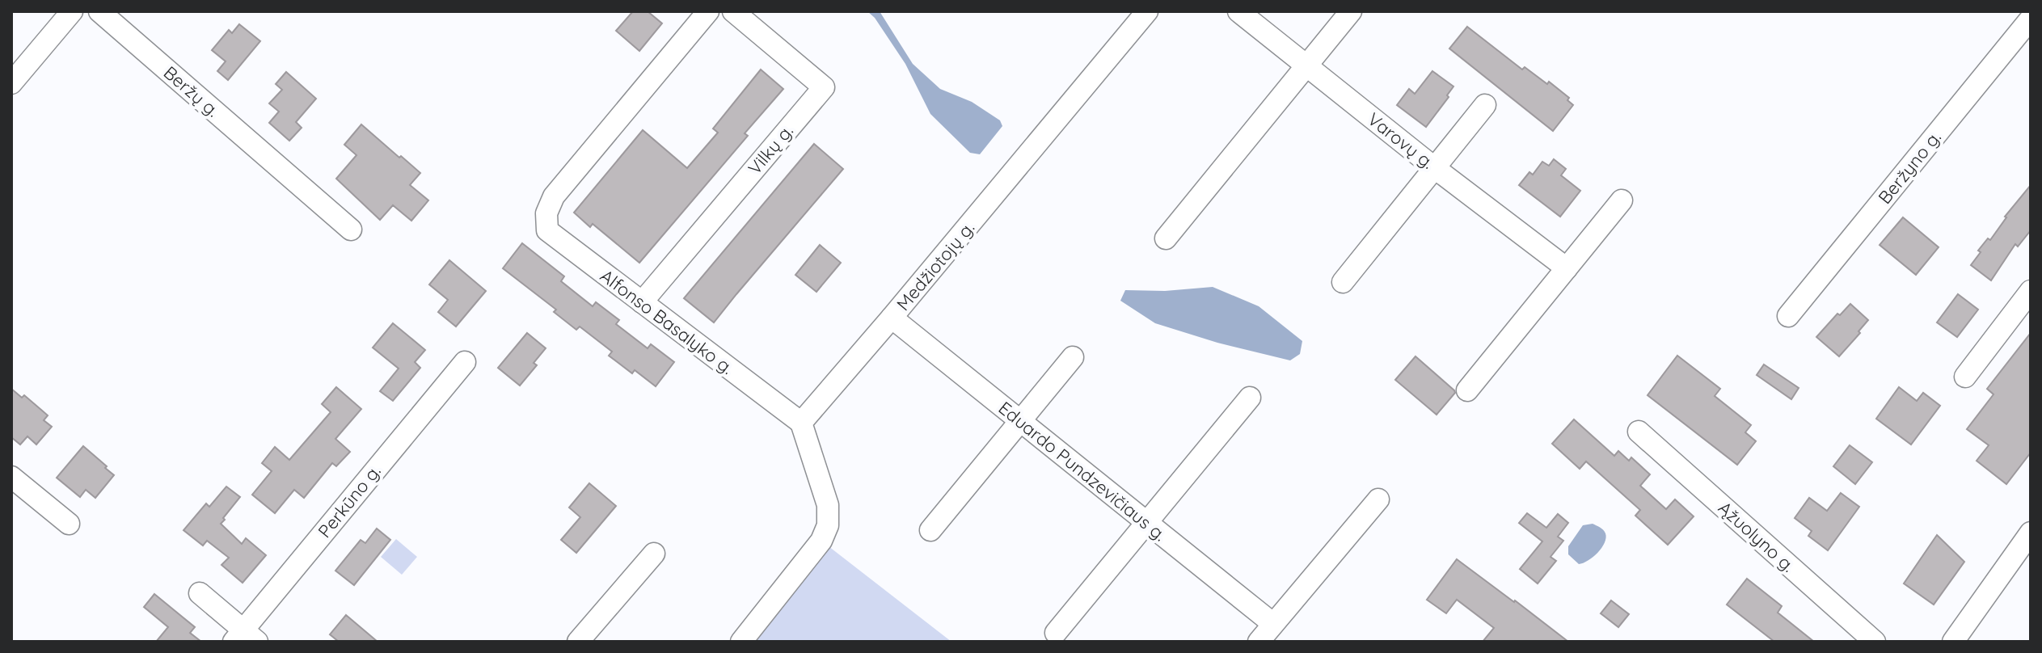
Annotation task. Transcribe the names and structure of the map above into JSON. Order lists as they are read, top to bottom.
{
  "streets": {
    "street": [
      "Beržų g.",
      "Varovų g.",
      "Vilkų g.",
      "Beržyno g.",
      "Medžiotojų g.",
      "Alfonso Basalyko g.",
      "Eduardo Pundzevičiaus g.",
      "Perkūno g.",
      "Ąžuolyno g."
    ]
  },
  "crossings": [
    ["Vilkų g.", "Alfonso Basalyko g."],
    ["Medžiotojų g.", "Alfonso Basalyko g."],
    ["Medžiotojų g.", "Eduardo Pundzevičiaus g."]
  ]
}
